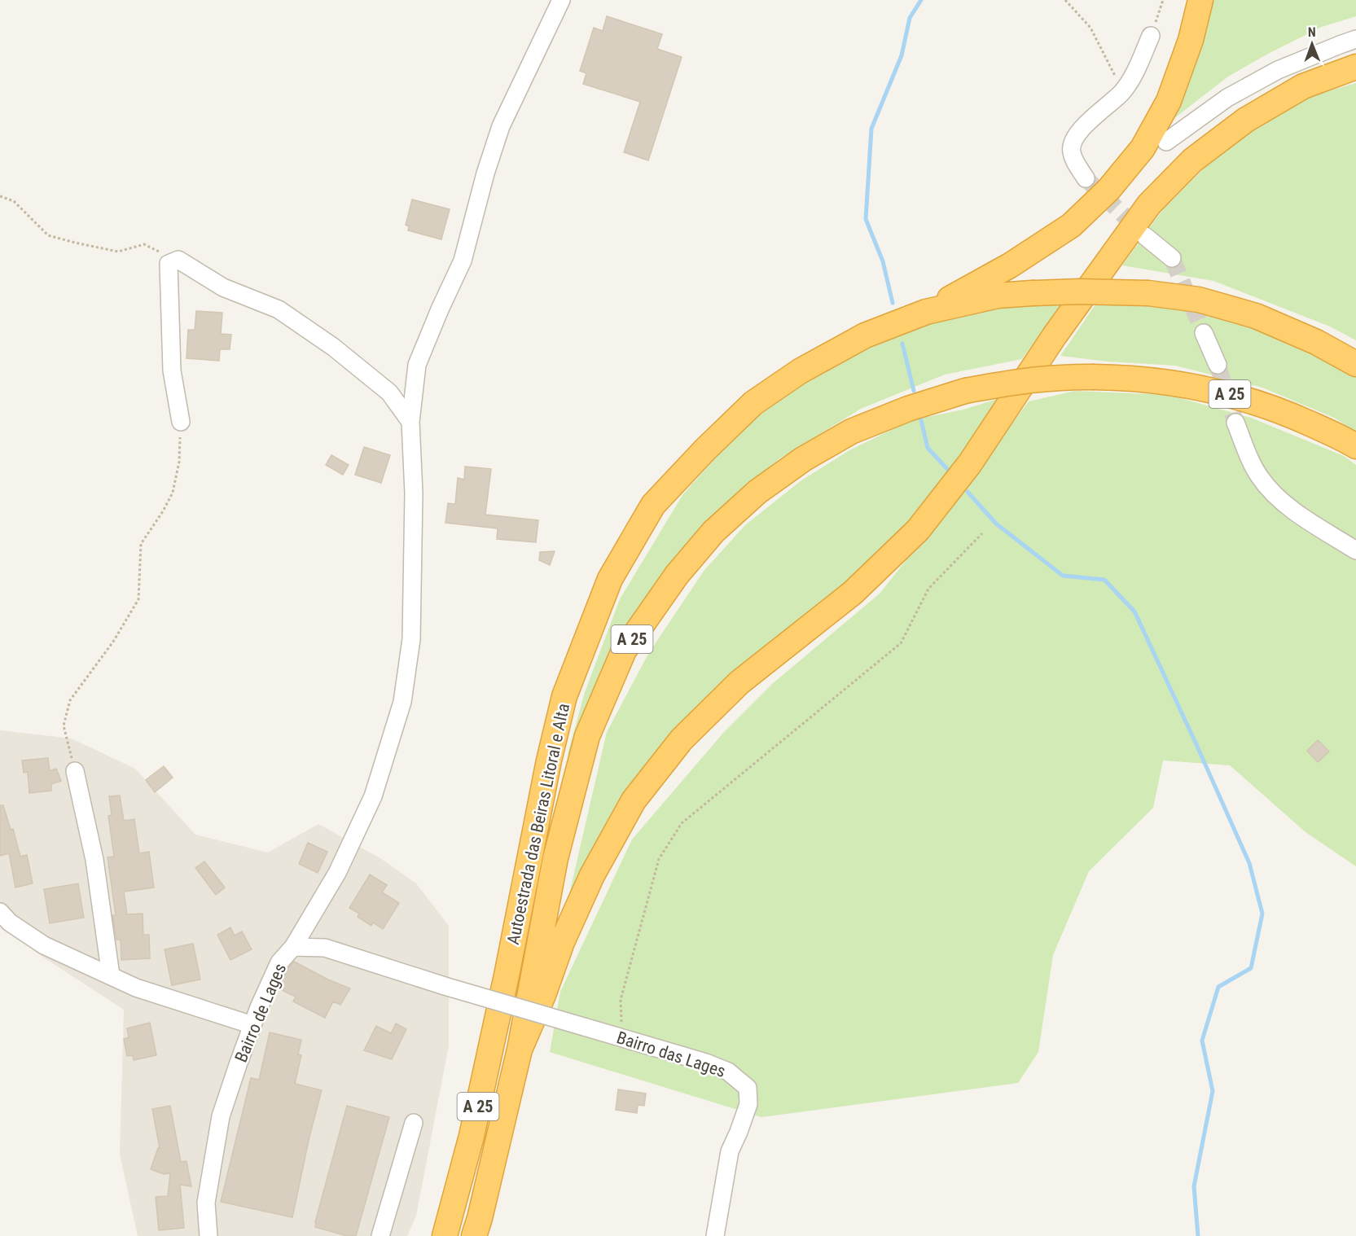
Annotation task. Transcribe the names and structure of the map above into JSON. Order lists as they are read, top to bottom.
{
  "streets": {
    "highway": ["A 25", "Autoestrada das Beiras Litoral e Alta"],
    "street": ["Bairro de Lages", "Bairro das Lages"]
  },
  "crossings": [
    ["Bairro de Lages", "Bairro das Lages"]
  ],
  "north": "top"
}
